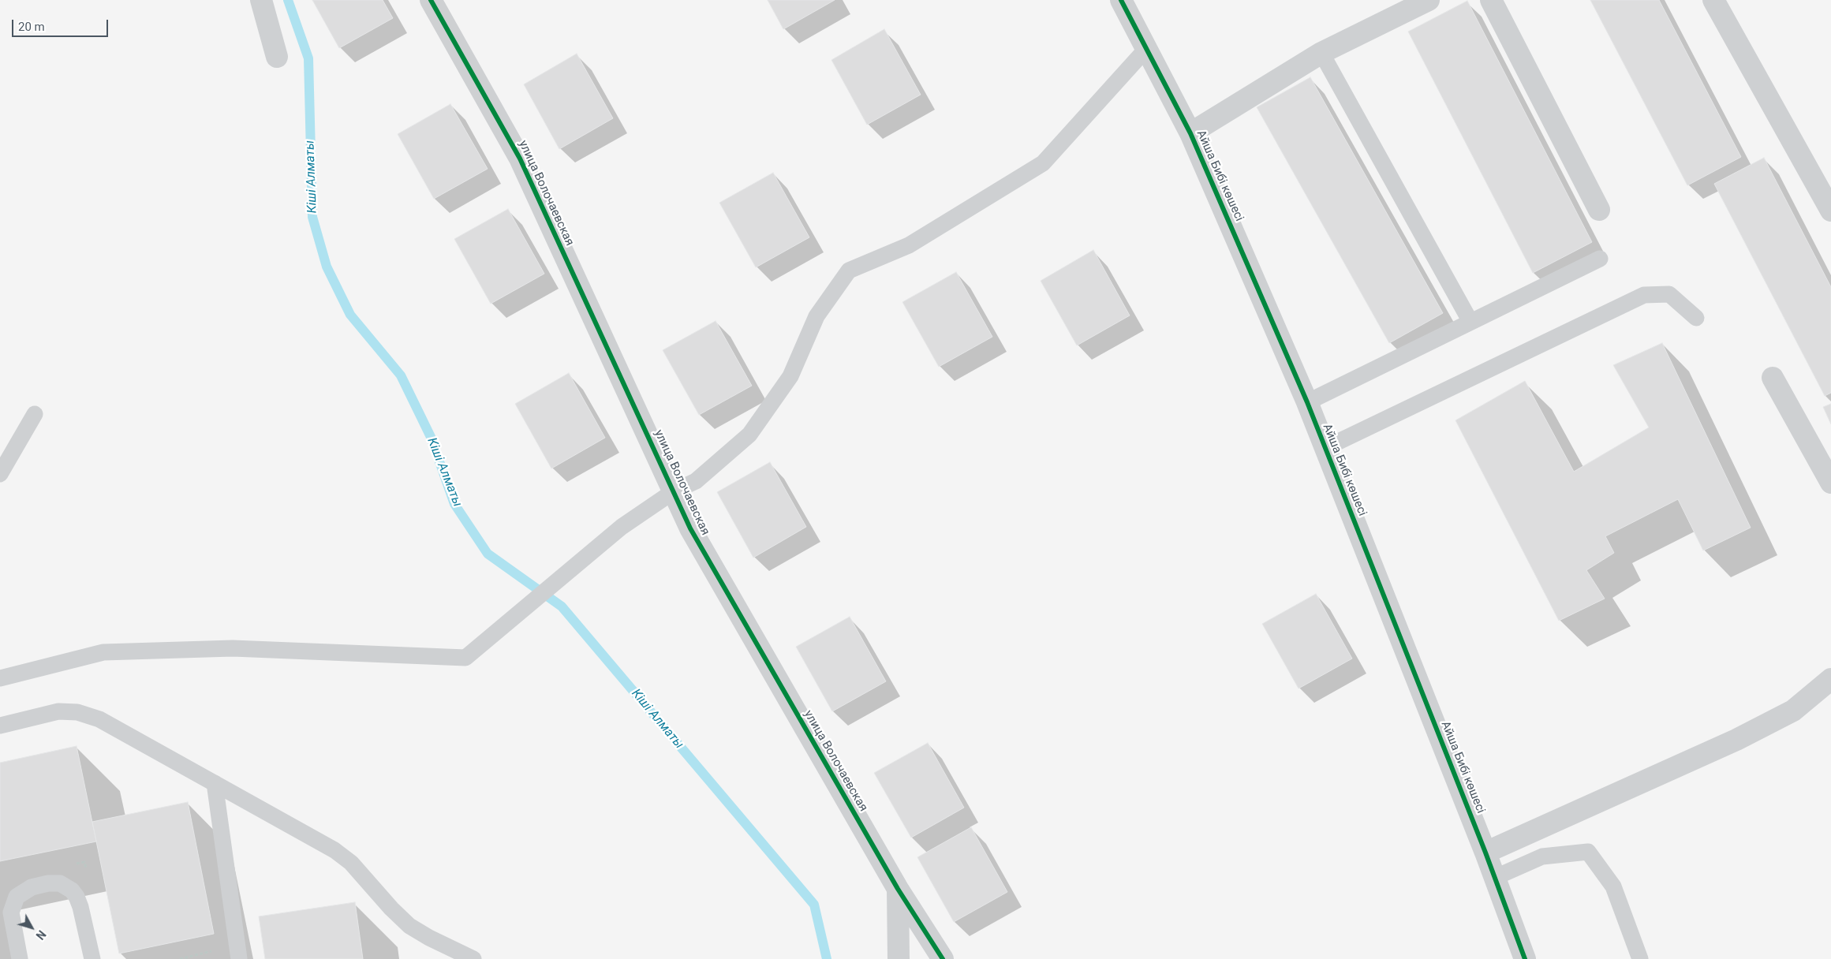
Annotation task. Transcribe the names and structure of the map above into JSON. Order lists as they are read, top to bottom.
{
  "streets": {
    "street": ["Айша Бибі көшесі", "улица Волочаевская"]
  },
  "water": ["Кіші Алматы"],
  "scale_bar": "20 m",
  "north": "bottom right"
}
